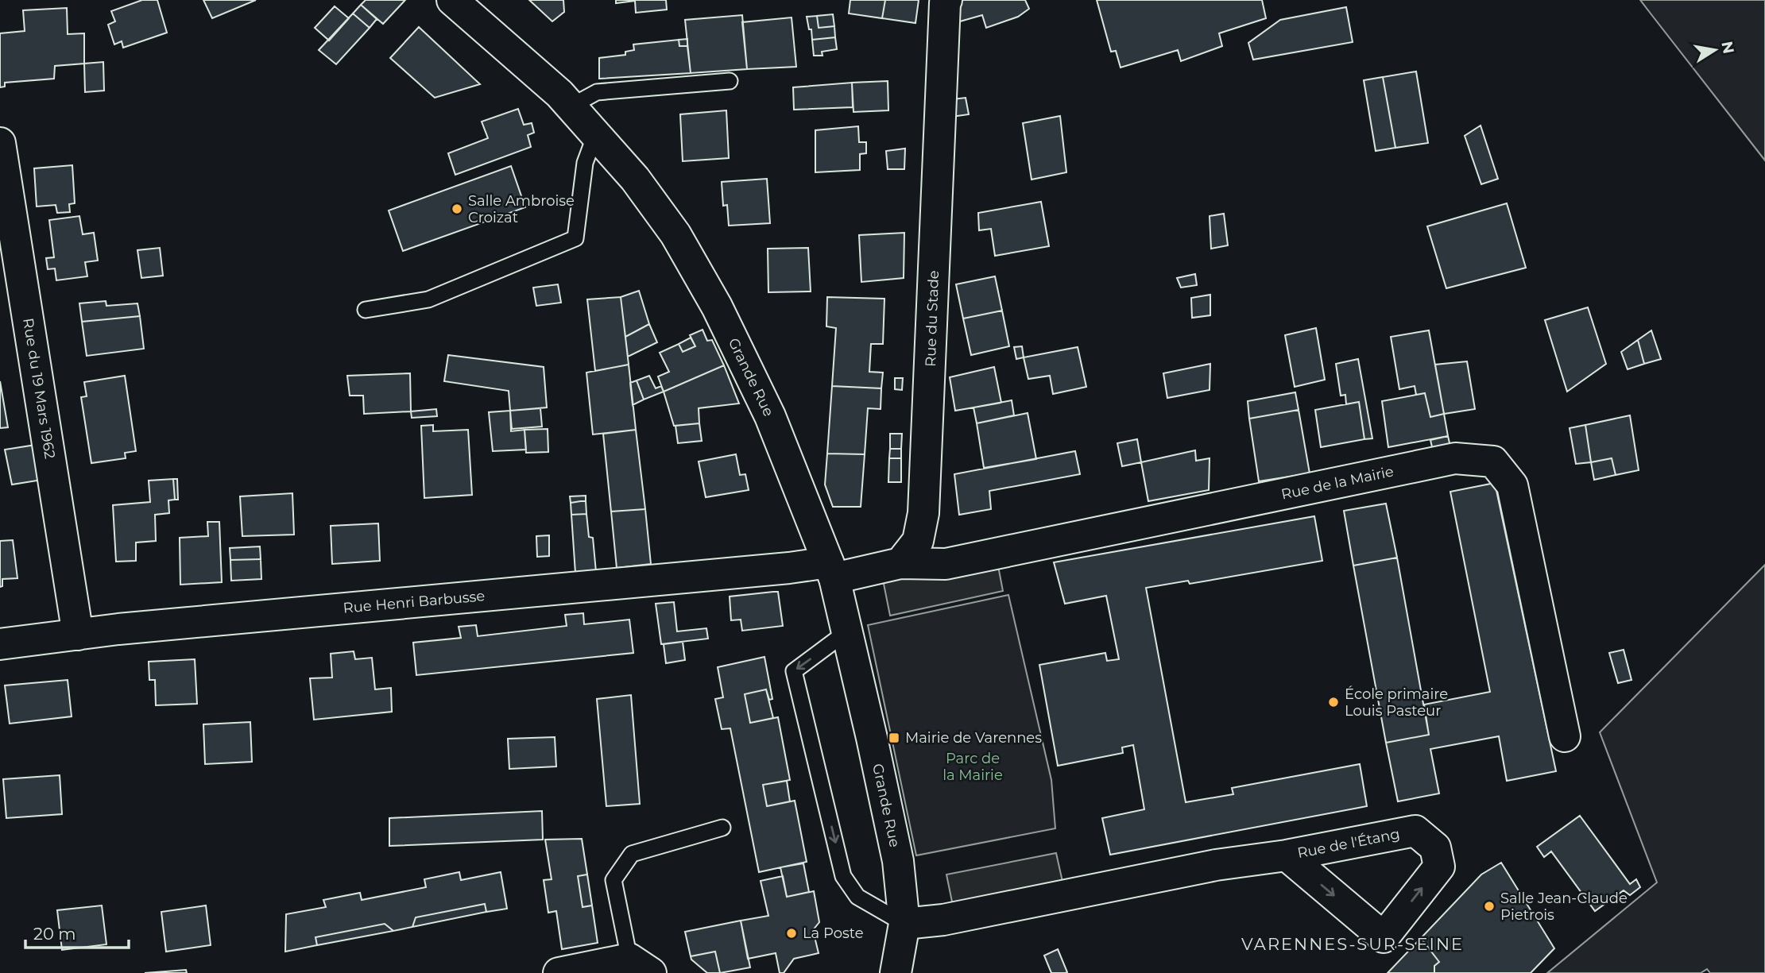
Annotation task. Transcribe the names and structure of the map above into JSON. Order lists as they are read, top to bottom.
{
  "streets": {
    "street": [
      "Rue du Stade",
      "Grande Rue",
      "Rue du 19 Mars 1962",
      "Rue de la Mairie",
      "Rue Henri Barbusse",
      "Rue de l'Étang"
    ]
  },
  "crossings": [
    ["Rue du Stade", "Rue de la Mairie"],
    ["Grande Rue", "Rue Henri Barbusse"],
    ["Grande Rue", "Rue de l'Étang"],
    ["Rue du 19 Mars 1962", "Rue Henri Barbusse"]
  ],
  "districts": ["VARENNES-SUR-SEINE"],
  "parks": ["Parc de la Mairie"],
  "places": {
    "other": [
      "Salle Ambroise Croizat",
      "École primaire Louis Pasteur",
      "Salle Jean-Claude Pietrois",
      "La Poste"
    ],
    "transit": ["Mairie de Varennes"]
  },
  "scale_bar": "20 m",
  "north": "right"
}
